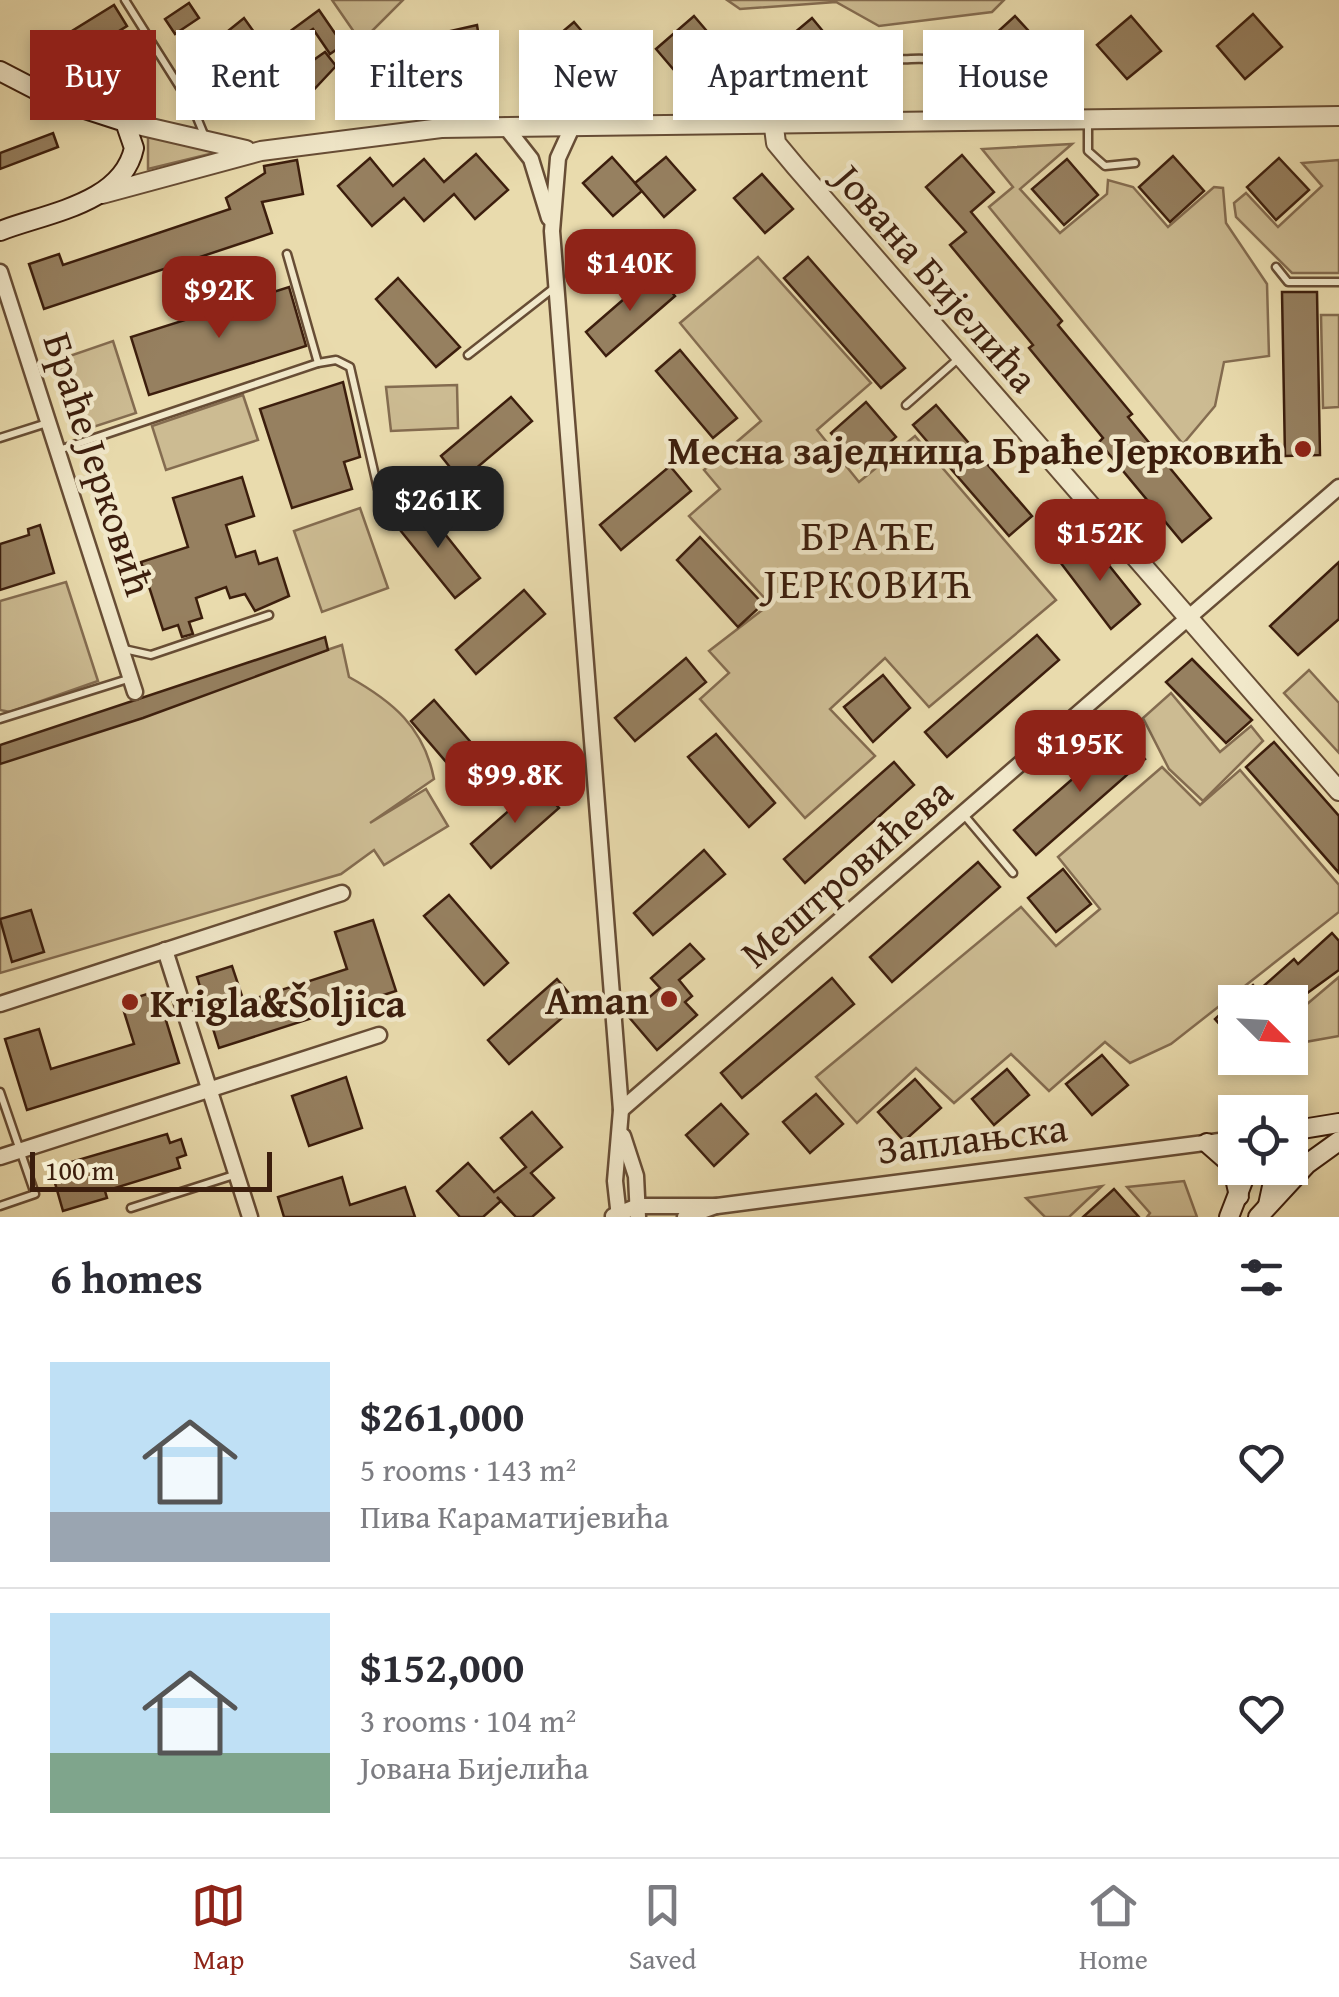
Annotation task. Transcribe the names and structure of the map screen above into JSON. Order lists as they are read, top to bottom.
{
  "streets": {
    "street": [
      "Јована Бијелића",
      "Браће Јерковић",
      "Мештровићева",
      "Заплањска"
    ]
  },
  "crossings": [
    ["Јована Бијелића", "Мештровићева"]
  ],
  "districts": ["БРАЋЕ ЈЕРКОВИЋ"],
  "places": ["Месна заједница Браће Јерковић", "Aman", "Krigla&Šoljica"],
  "scale_bar": "100 m",
  "north": "bottom right",
  "page": {
    "chip": [
      "Buy",
      "Rent",
      "Filters",
      "New",
      "Apartment",
      "House"
    ],
    "price": [
      "$140K",
      "$92K",
      "$261K",
      "$152K",
      "$195K",
      "$99.8K"
    ],
    "scale": "100 m",
    "heading": "6 homes",
    "list": [
      {
        "name": "$261,000",
        "note": "5 rooms · 143 m² · Пива Караматијевића"
      },
      {
        "name": "$152,000",
        "note": "3 rooms · 104 m² · Јована Бијелића"
      }
    ],
    "tabs": ["Map", "Saved", "Home"]
  }
}
